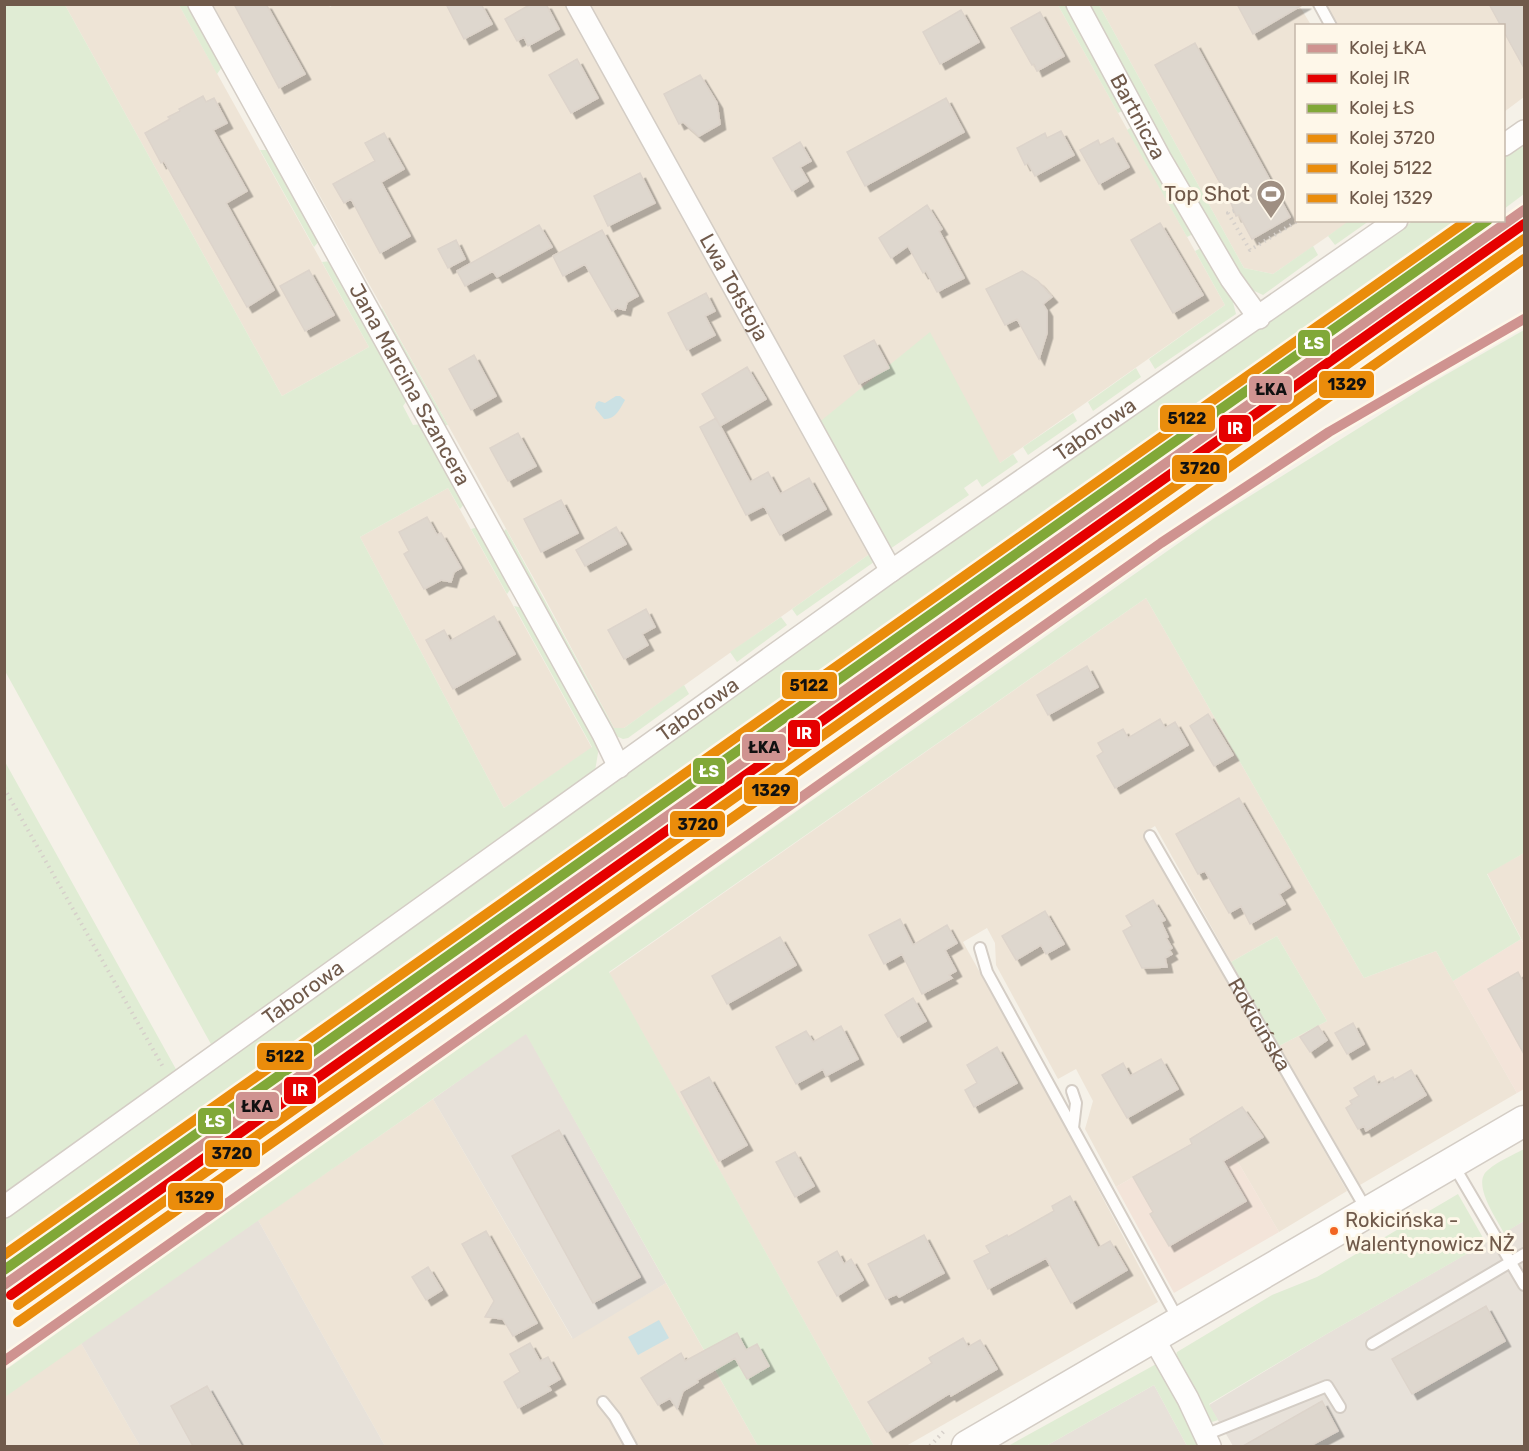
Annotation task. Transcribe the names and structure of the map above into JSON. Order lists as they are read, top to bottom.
{
  "streets": {
    "street": [
      "Bartnicza",
      "Lwa Tołstoja",
      "Jana Marcina Szancera",
      "Taborowa"
    ],
    "lane": ["Rokicińska"]
  },
  "crossings": [
    ["Bartnicza", "Taborowa"],
    ["Lwa Tołstoja", "Taborowa"],
    ["Jana Marcina Szancera", "Taborowa"]
  ],
  "places": {
    "sports": ["Top Shot"],
    "other": ["Rokicińska - Walentynowicz NŻ"]
  },
  "lines": [
    "rail line ŁKA",
    "rail line ŁS",
    "rail line 5122",
    "rail line IR",
    "rail line 3720",
    "rail line 1329"
  ],
  "legend": [
    "Kolej ŁKA",
    "Kolej IR",
    "Kolej ŁS",
    "Kolej 3720",
    "Kolej 5122",
    "Kolej 1329"
  ]
}
